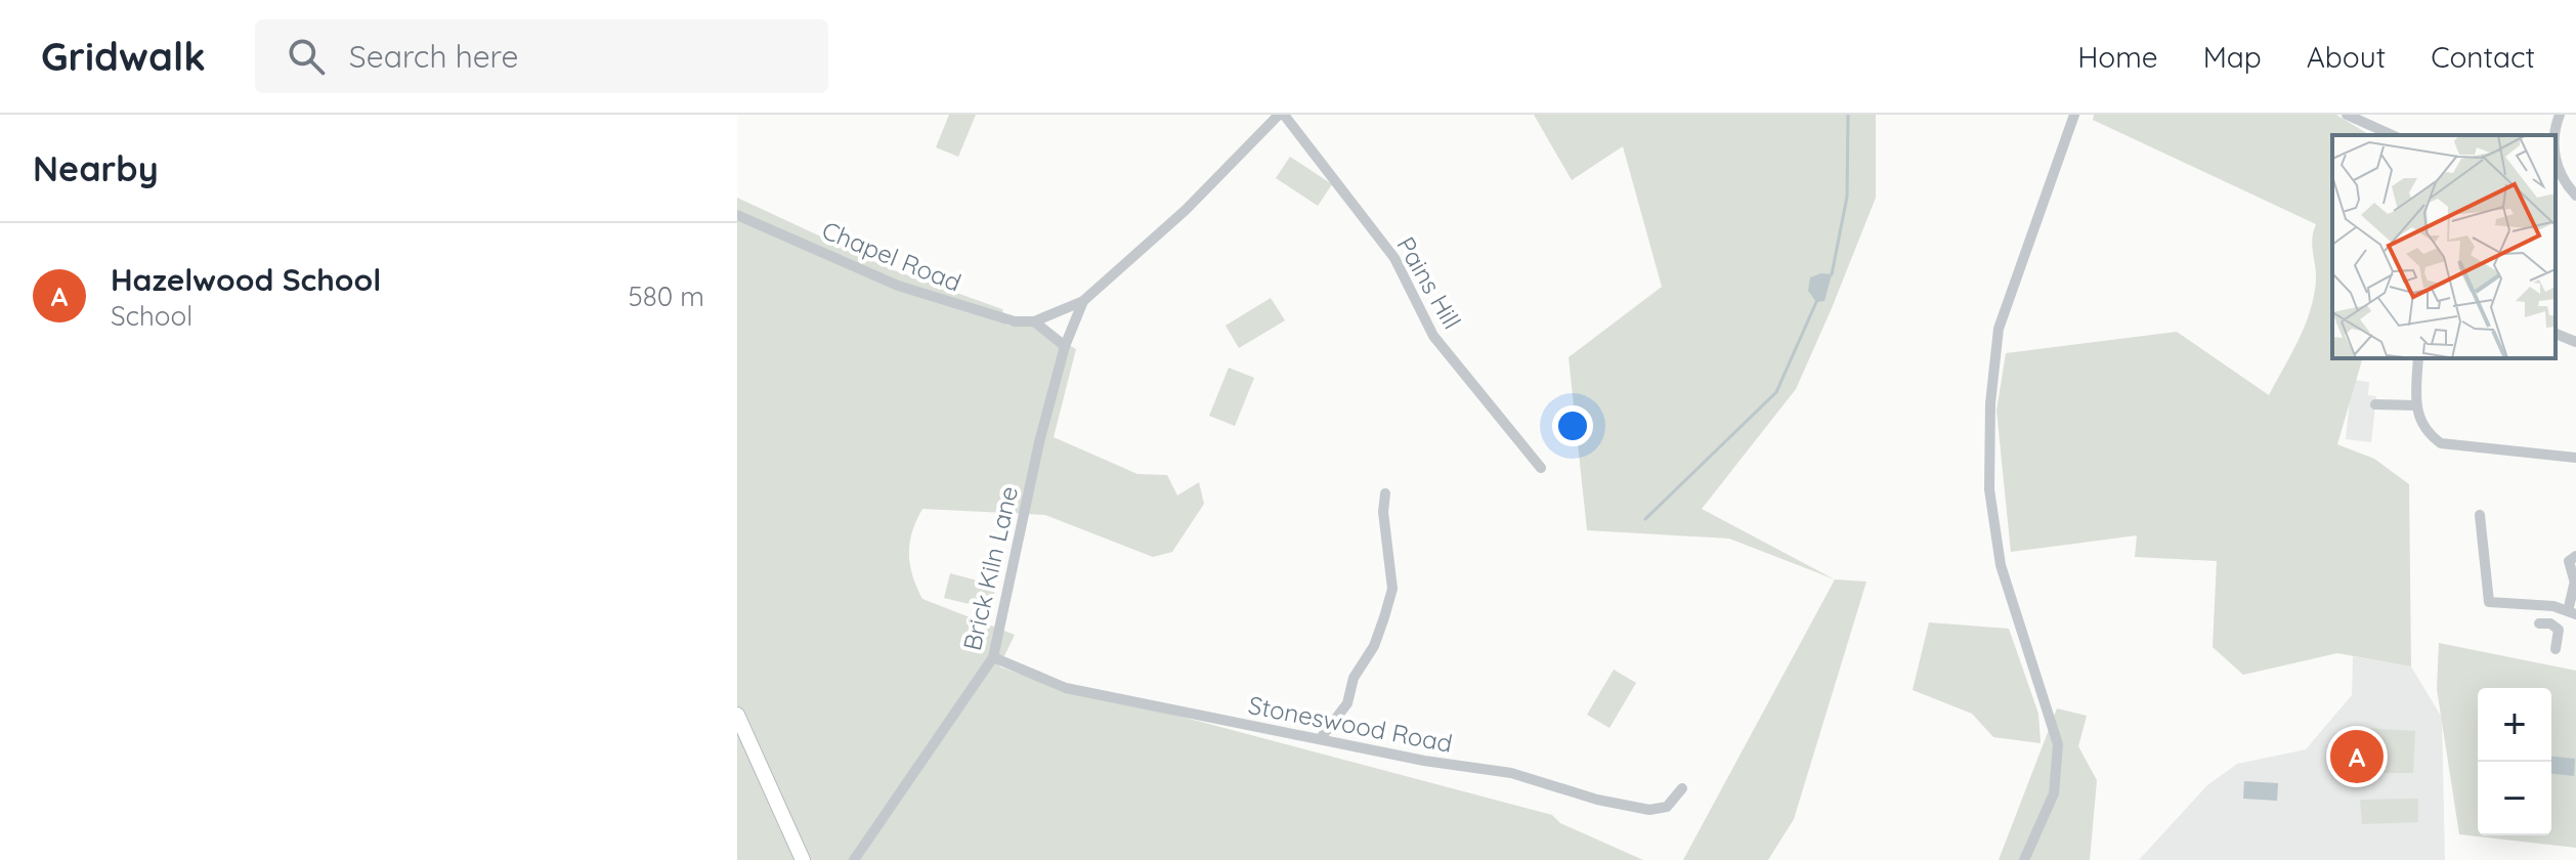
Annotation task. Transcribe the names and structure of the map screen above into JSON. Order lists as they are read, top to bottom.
{
  "streets": {
    "street": [
      "Chapel Road",
      "Pains Hill",
      "Brick Kiln Lane",
      "Stoneswood Road"
    ]
  },
  "crossings": [
    ["Pains Hill", "Brick Kiln Lane"],
    ["Brick Kiln Lane", "Stoneswood Road"]
  ],
  "page": {
    "header": "Gridwalk",
    "search": "Search here",
    "nav": [
      "Home",
      "Map",
      "About",
      "Contact"
    ],
    "heading": "Nearby",
    "list": [
      {
        "mark": "A",
        "name": "Hazelwood School",
        "note": "School",
        "value": "580 m"
      }
    ],
    "map_buttons": ["+", "−"],
    "pins": "A"
  }
}
